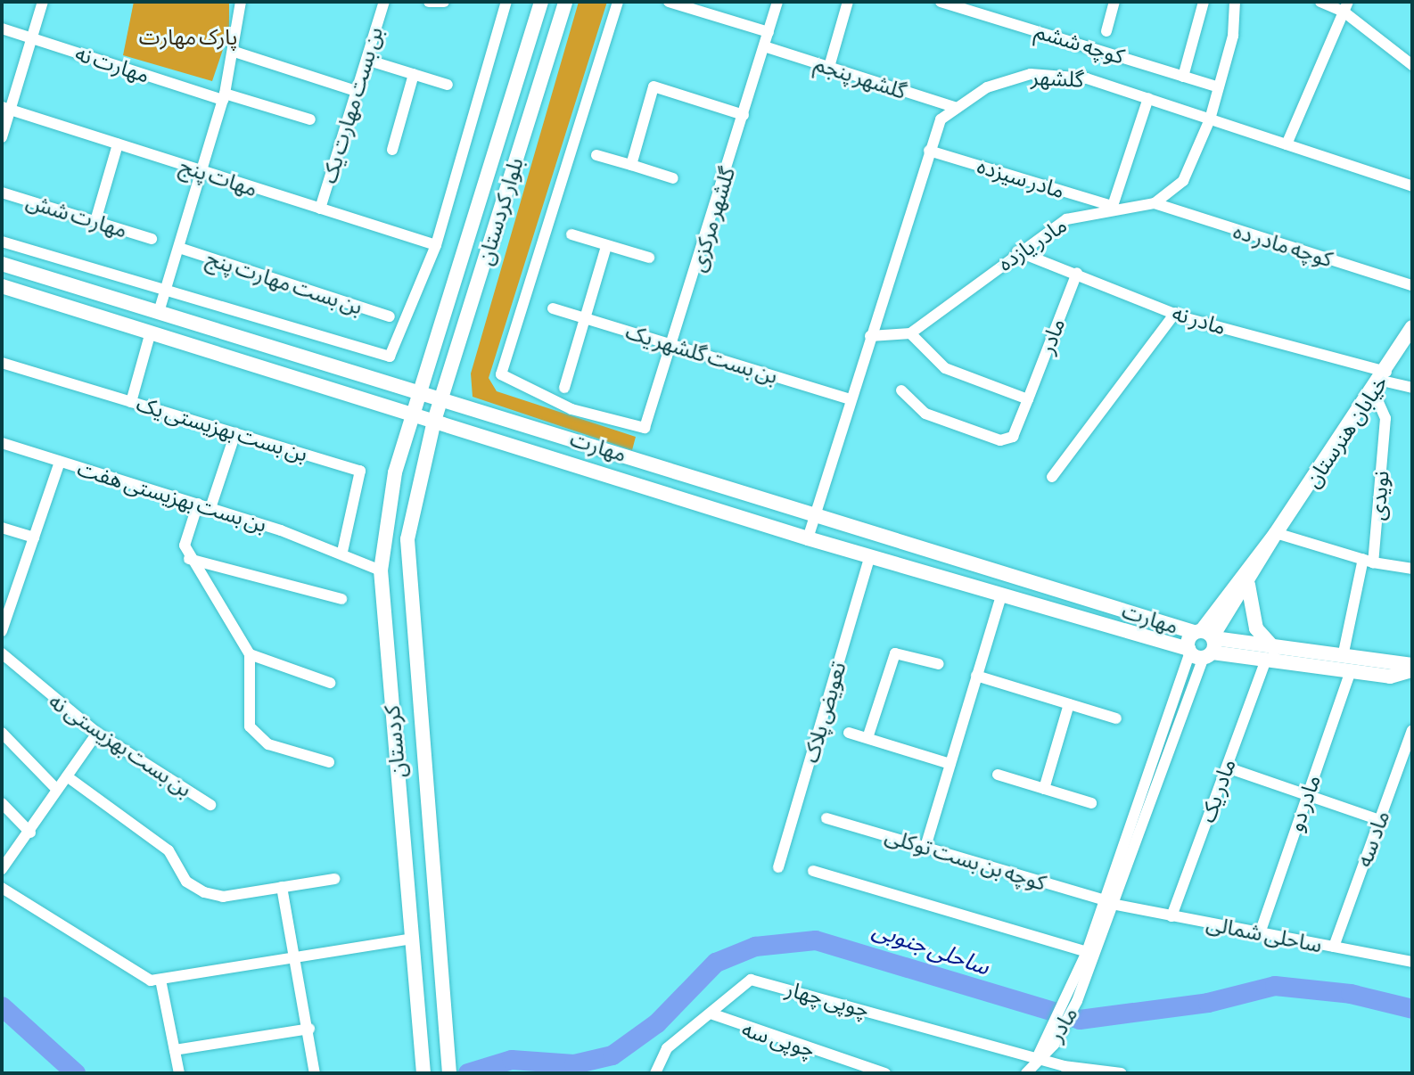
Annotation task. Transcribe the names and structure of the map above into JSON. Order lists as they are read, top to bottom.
{
  "streets": {
    "main road": [
      "بلوار کردستان",
      "خیابان هنرستان",
      "مهارت",
      "کردستان"
    ],
    "street": [
      "کوچه ششم",
      "مهارت نه",
      "گلشهر پنجم",
      "گلشهر",
      "بن بست مهارت یک",
      "مهات پنج",
      "مادر سیزده",
      "مهارت شش",
      "گلشهر مرکزی",
      "مادر یازده",
      "کوچه مادر ده",
      "بن بست مهارت پنج",
      "مادر نه",
      "مادر",
      "بن بست گلشهر یک",
      "بن بست بهزیستی یک",
      "نویدی",
      "بن بست بهزیستی هفت",
      "تعویض پلاک",
      "بن بست بهزیستی نه",
      "مادر یک",
      "مادر دو",
      "ماد سه",
      "کوچه بن بست توکلی",
      "ساحلی شمالی",
      "چوپی چهار",
      "چوپی سه"
    ]
  },
  "crossings": [
    ["گلشهر پنجم", "گلشهر"],
    ["گلشهر پنجم", "گلشهر مرکزی"],
    ["گلشهر", "مادر سیزده"],
    ["گلشهر", "بن بست گلشهر یک"],
    ["گلشهر", "مهارت"],
    ["بن بست مهارت یک", "مهات پنج"],
    ["مادر سیزده", "مادر یازده"],
    ["بلوار کردستان", "مهارت"],
    ["بلوار کردستان", "کردستان"],
    ["گلشهر مرکزی", "بن بست گلشهر یک"],
    ["مادر یازده", "کوچه مادر ده"],
    ["مادر یازده", "مادر نه"],
    ["مادر نه", "مادر"],
    ["مادر نه", "خیابان هنرستان"],
    ["مادر نه", "نویدی"],
    ["مادر", "خیابان هنرستان"],
    ["مادر", "مهارت"],
    ["مادر", "کوچه بن بست توکلی"],
    ["مادر", "ساحلی شمالی"],
    ["مادر", "چوپی چهار"],
    ["بن بست بهزیستی یک", "بن بست بهزیستی هفت"],
    ["خیابان هنرستان", "مهارت"],
    ["خیابان هنرستان", "نویدی"],
    ["مهارت", "نویدی"],
    ["مهارت", "تعویض پلاک"],
    ["مهارت", "کردستان"],
    ["مهارت", "مادر یک"],
    ["مهارت", "مادر دو"],
    ["بن بست بهزیستی هفت", "کردستان"],
    ["مادر یک", "ساحلی شمالی"],
    ["مادر دو", "ساحلی شمالی"],
    ["ماد سه", "ساحلی شمالی"],
    ["کوچه بن بست توکلی", "ساحلی شمالی"],
    ["چوپی چهار", "چوپی سه"]
  ],
  "water": ["ساحلی جنوبی"],
  "parks": ["پارک مهارت"]
}
